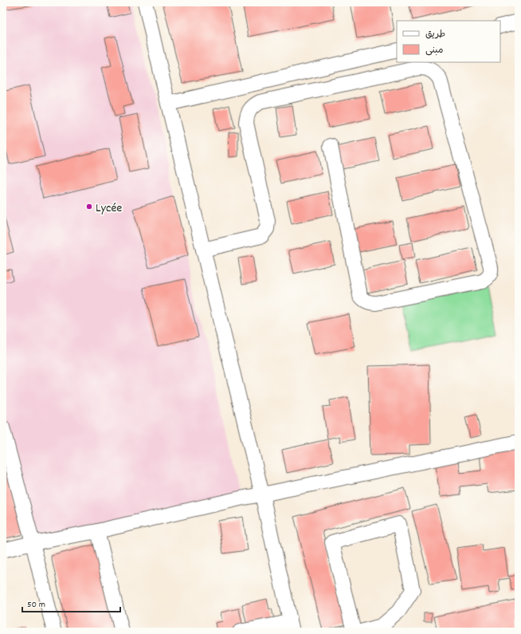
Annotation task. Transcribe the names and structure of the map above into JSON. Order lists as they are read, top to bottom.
{
  "places": ["Lycée"],
  "legend": ["طريق", "مبنى"],
  "scale_bar": "50 m"
}
